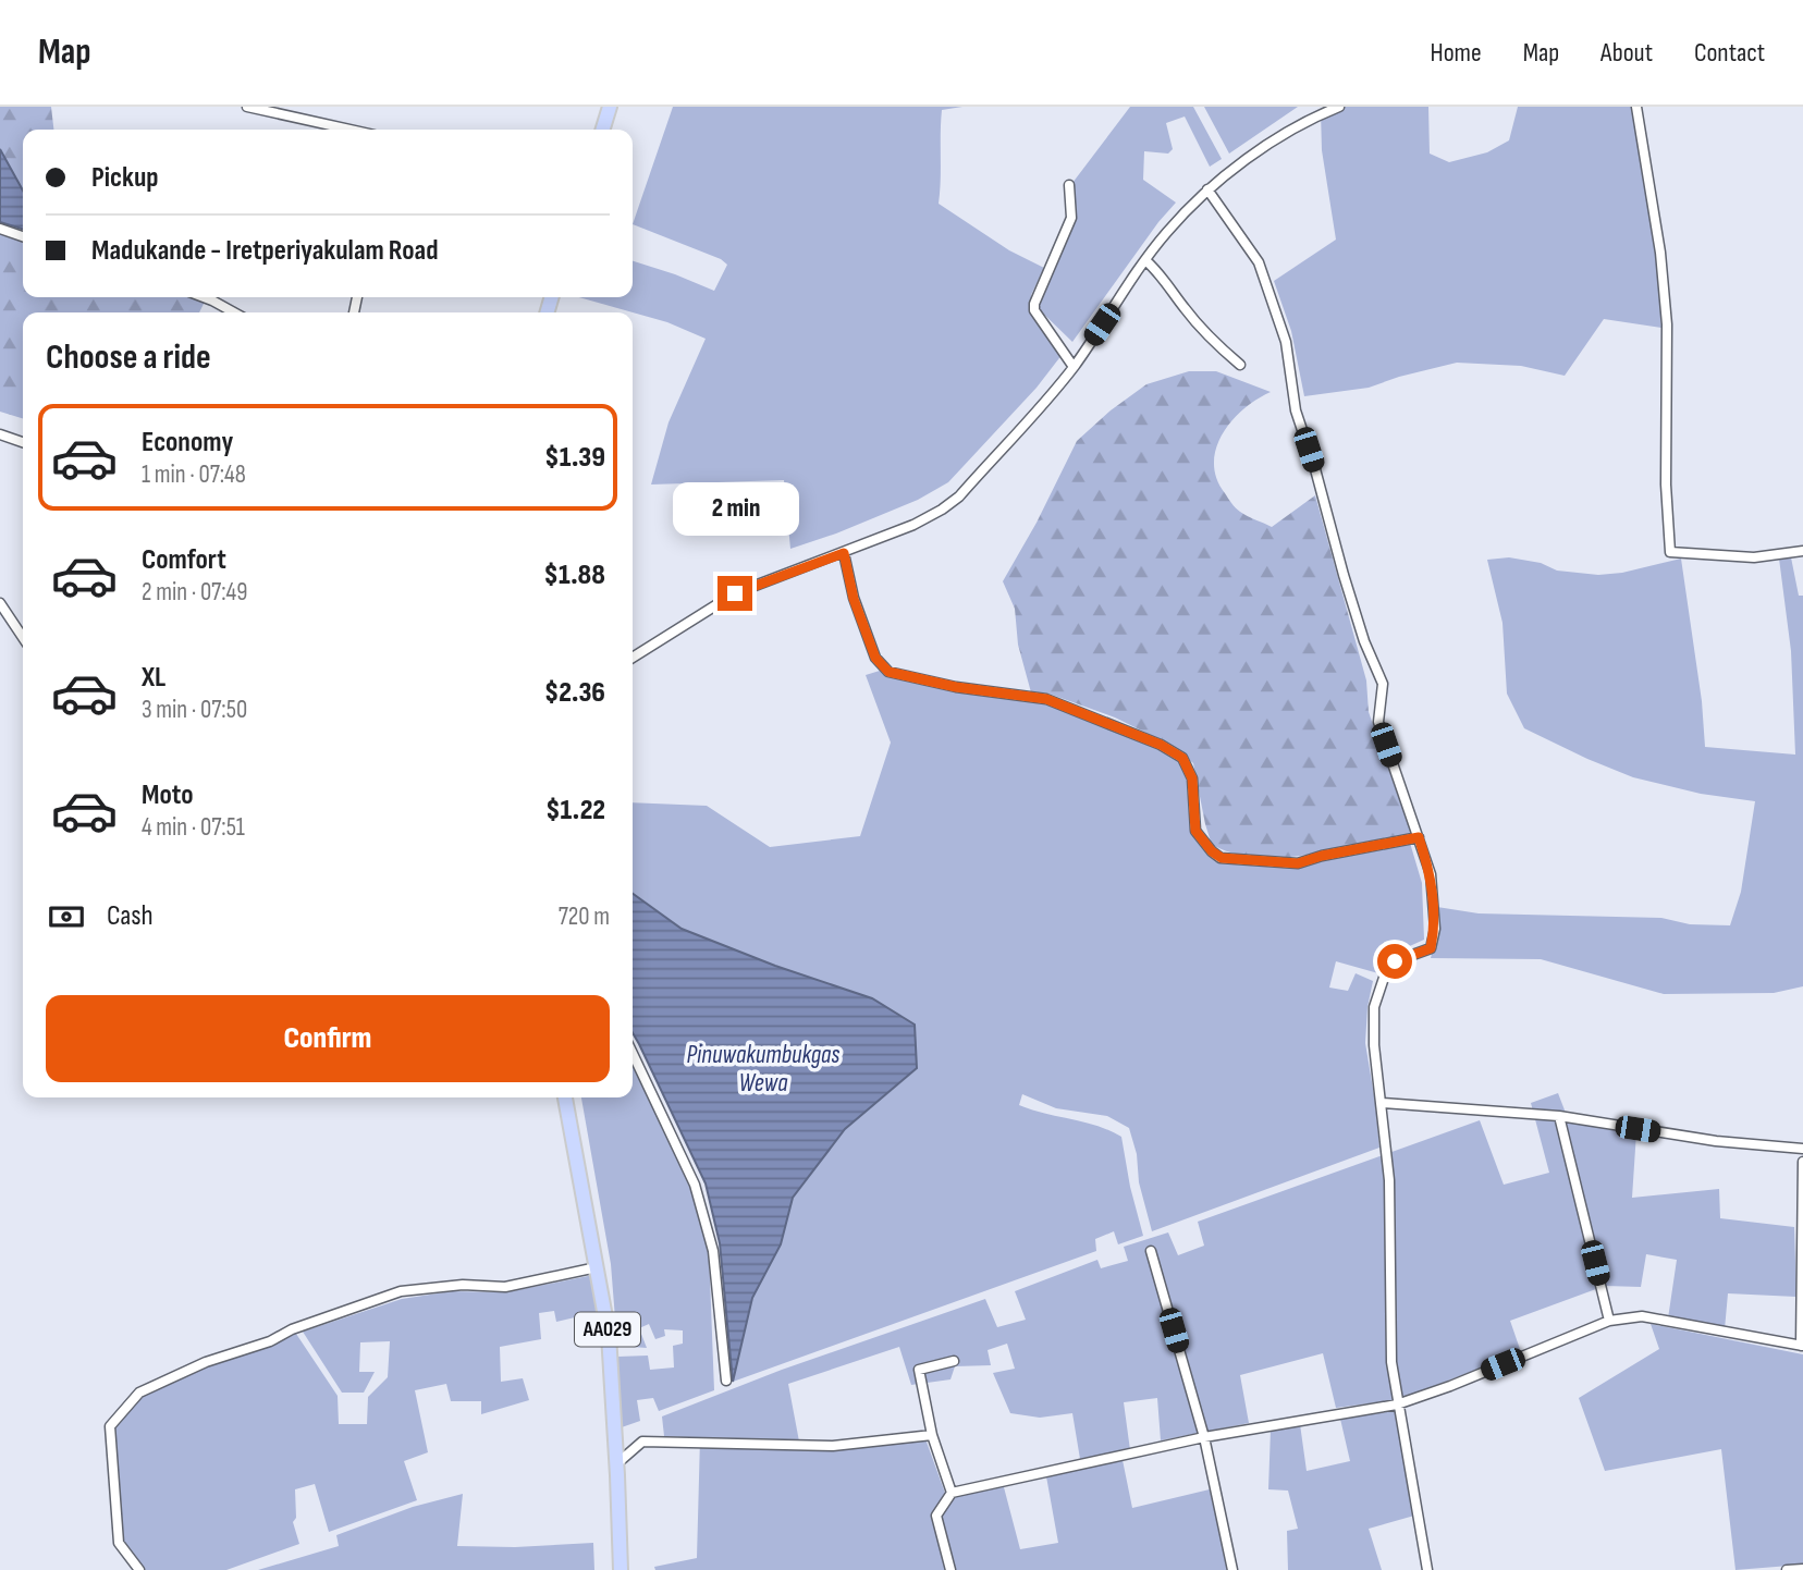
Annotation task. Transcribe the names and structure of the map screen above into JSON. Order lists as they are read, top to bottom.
{
  "streets": {
    "highway": ["AA029"]
  },
  "water": ["Pinuwakumbukgas Wewa"],
  "page": {
    "header": "Map",
    "nav": [
      "Home",
      "Map",
      "About",
      "Contact"
    ],
    "banner": ["Pickup", "Madukande - Iretperiyakulam Road"],
    "heading": "Choose a ride",
    "list": [
      {
        "name": "Economy",
        "note": "1 min · 07:48",
        "value": "$1.39"
      },
      {
        "name": "Comfort",
        "note": "2 min · 07:49",
        "value": "$1.88"
      },
      {
        "name": "XL",
        "note": "3 min · 07:50",
        "value": "$2.36"
      },
      {
        "name": "Moto",
        "note": "4 min · 07:51",
        "value": "$1.22"
      }
    ],
    "bubble": "2 min",
    "pay": ["Cash", "720 m"],
    "buttons": "Confirm"
  }
}
